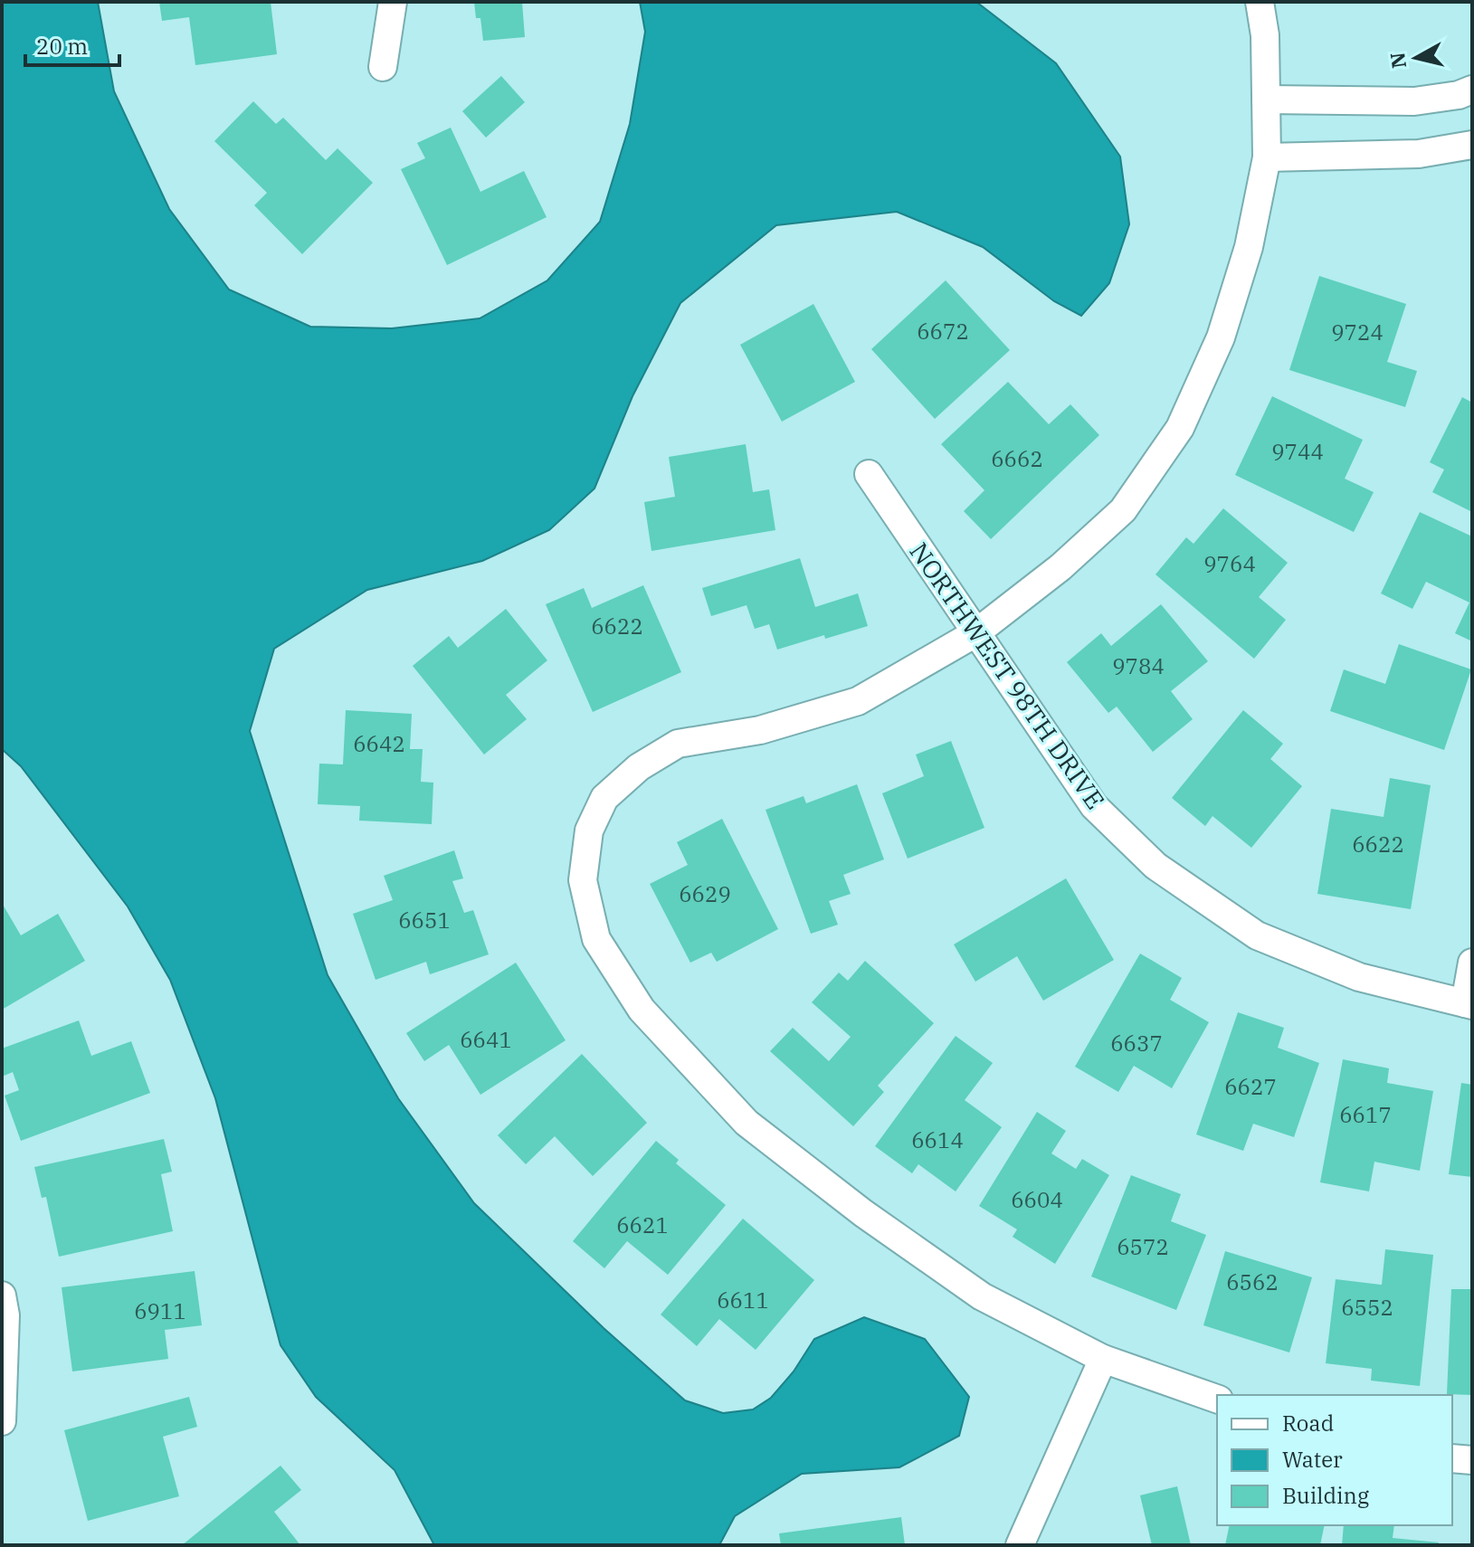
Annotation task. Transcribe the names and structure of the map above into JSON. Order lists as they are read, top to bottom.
{
  "streets": {
    "street": ["NORTHWEST 98TH DRIVE"]
  },
  "house_numbers": [
    "6672",
    "9724",
    "9744",
    "6662",
    "9764",
    "6622",
    "9784",
    "6642",
    "6622",
    "6629",
    "6651",
    "6641",
    "6637",
    "6627",
    "6617",
    "6614",
    "6604",
    "6621",
    "6572",
    "6562",
    "6611",
    "6552",
    "6911"
  ],
  "legend": ["Road", "Water", "Building"],
  "scale_bar": "20 m",
  "north": "left"
}
